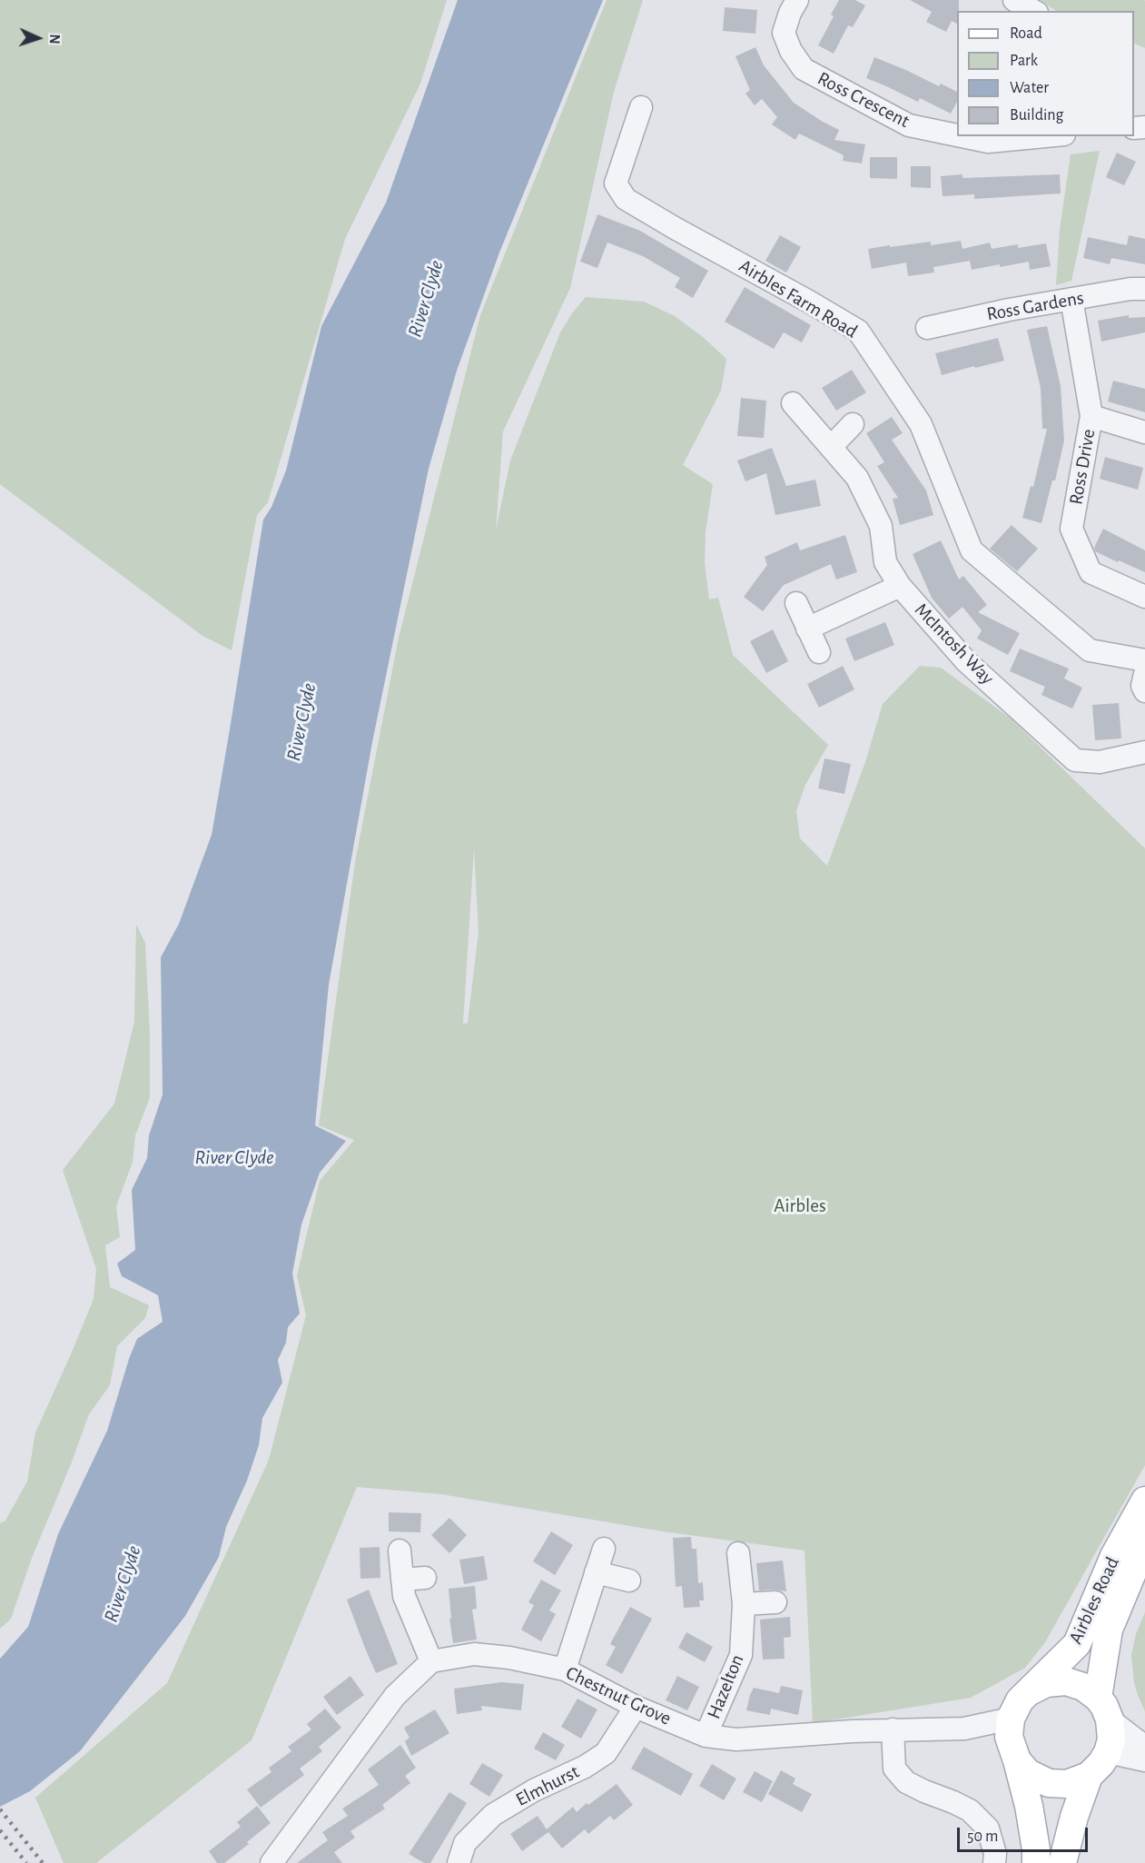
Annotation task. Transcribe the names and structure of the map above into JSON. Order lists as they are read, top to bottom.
{
  "streets": {
    "main road": ["Airbles Road"],
    "street": [
      "Ross Crescent",
      "Airbles Farm Road",
      "Ross Gardens",
      "Ross Drive",
      "McIntosh Way",
      "Hazelton",
      "Chestnut Grove",
      "Elmhurst"
    ]
  },
  "crossings": [
    ["Ross Gardens", "Ross Drive"],
    ["Airbles Road", "Chestnut Grove"],
    ["Hazelton", "Chestnut Grove"],
    ["Chestnut Grove", "Elmhurst"]
  ],
  "water": ["River Clyde"],
  "parks": ["Airbles"],
  "legend": [
    "Road",
    "Park",
    "Water",
    "Building"
  ],
  "scale_bar": "50 m",
  "north": "right"
}
